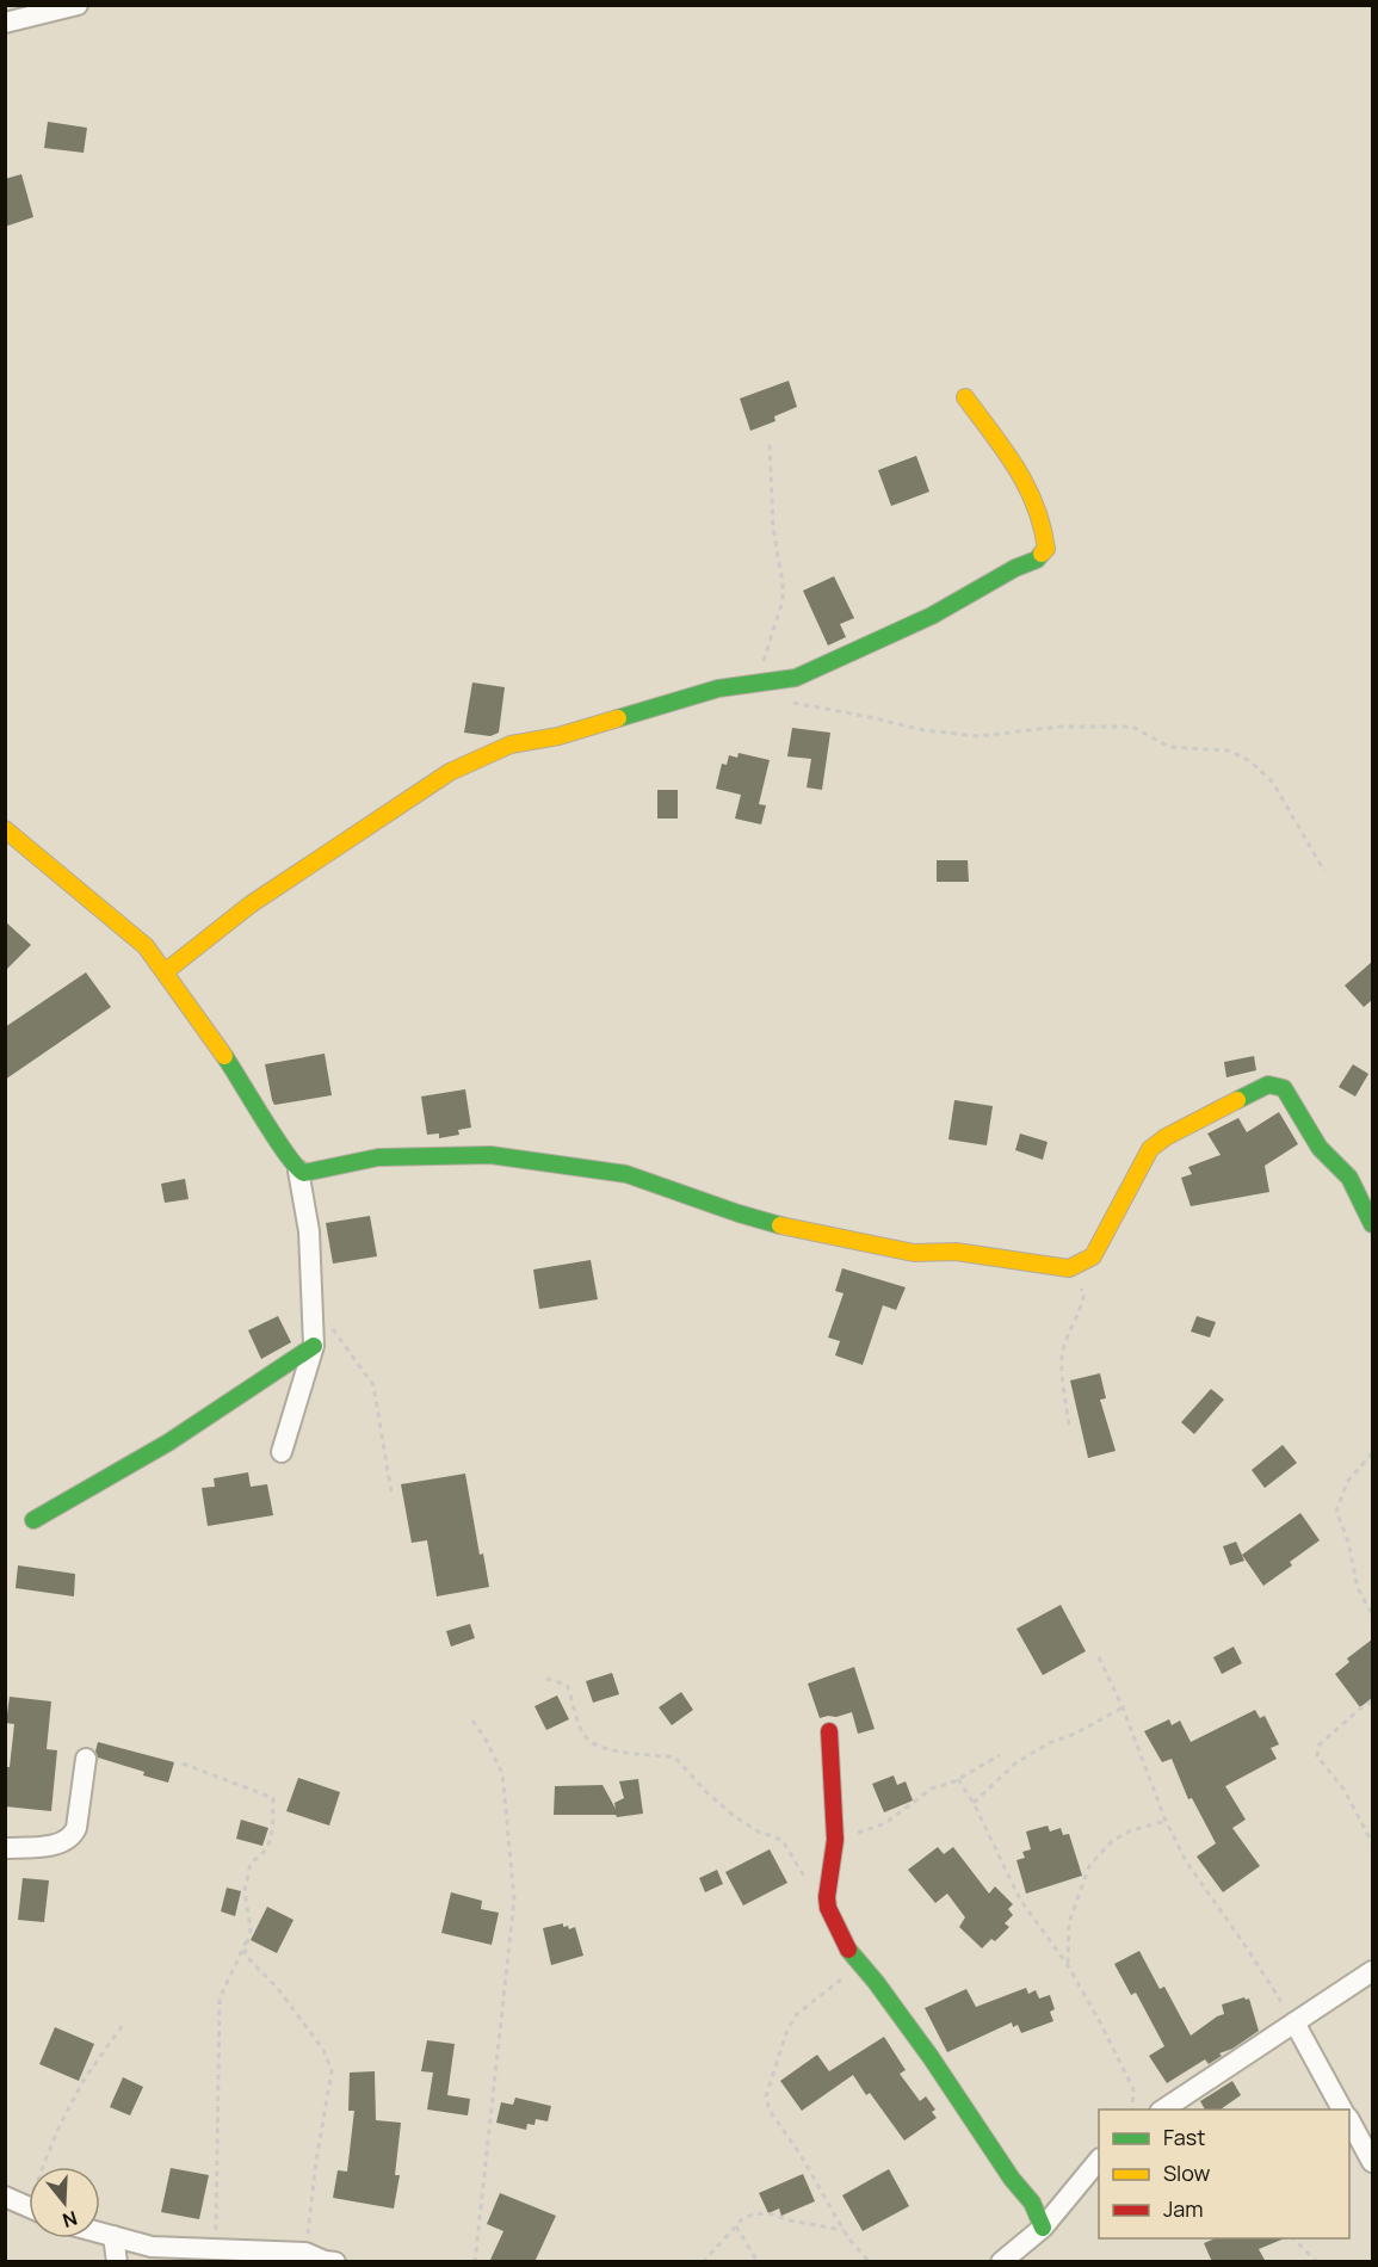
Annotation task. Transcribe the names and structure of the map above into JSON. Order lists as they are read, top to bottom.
{
  "legend": ["Fast", "Slow", "Jam"],
  "north": "bottom"
}
